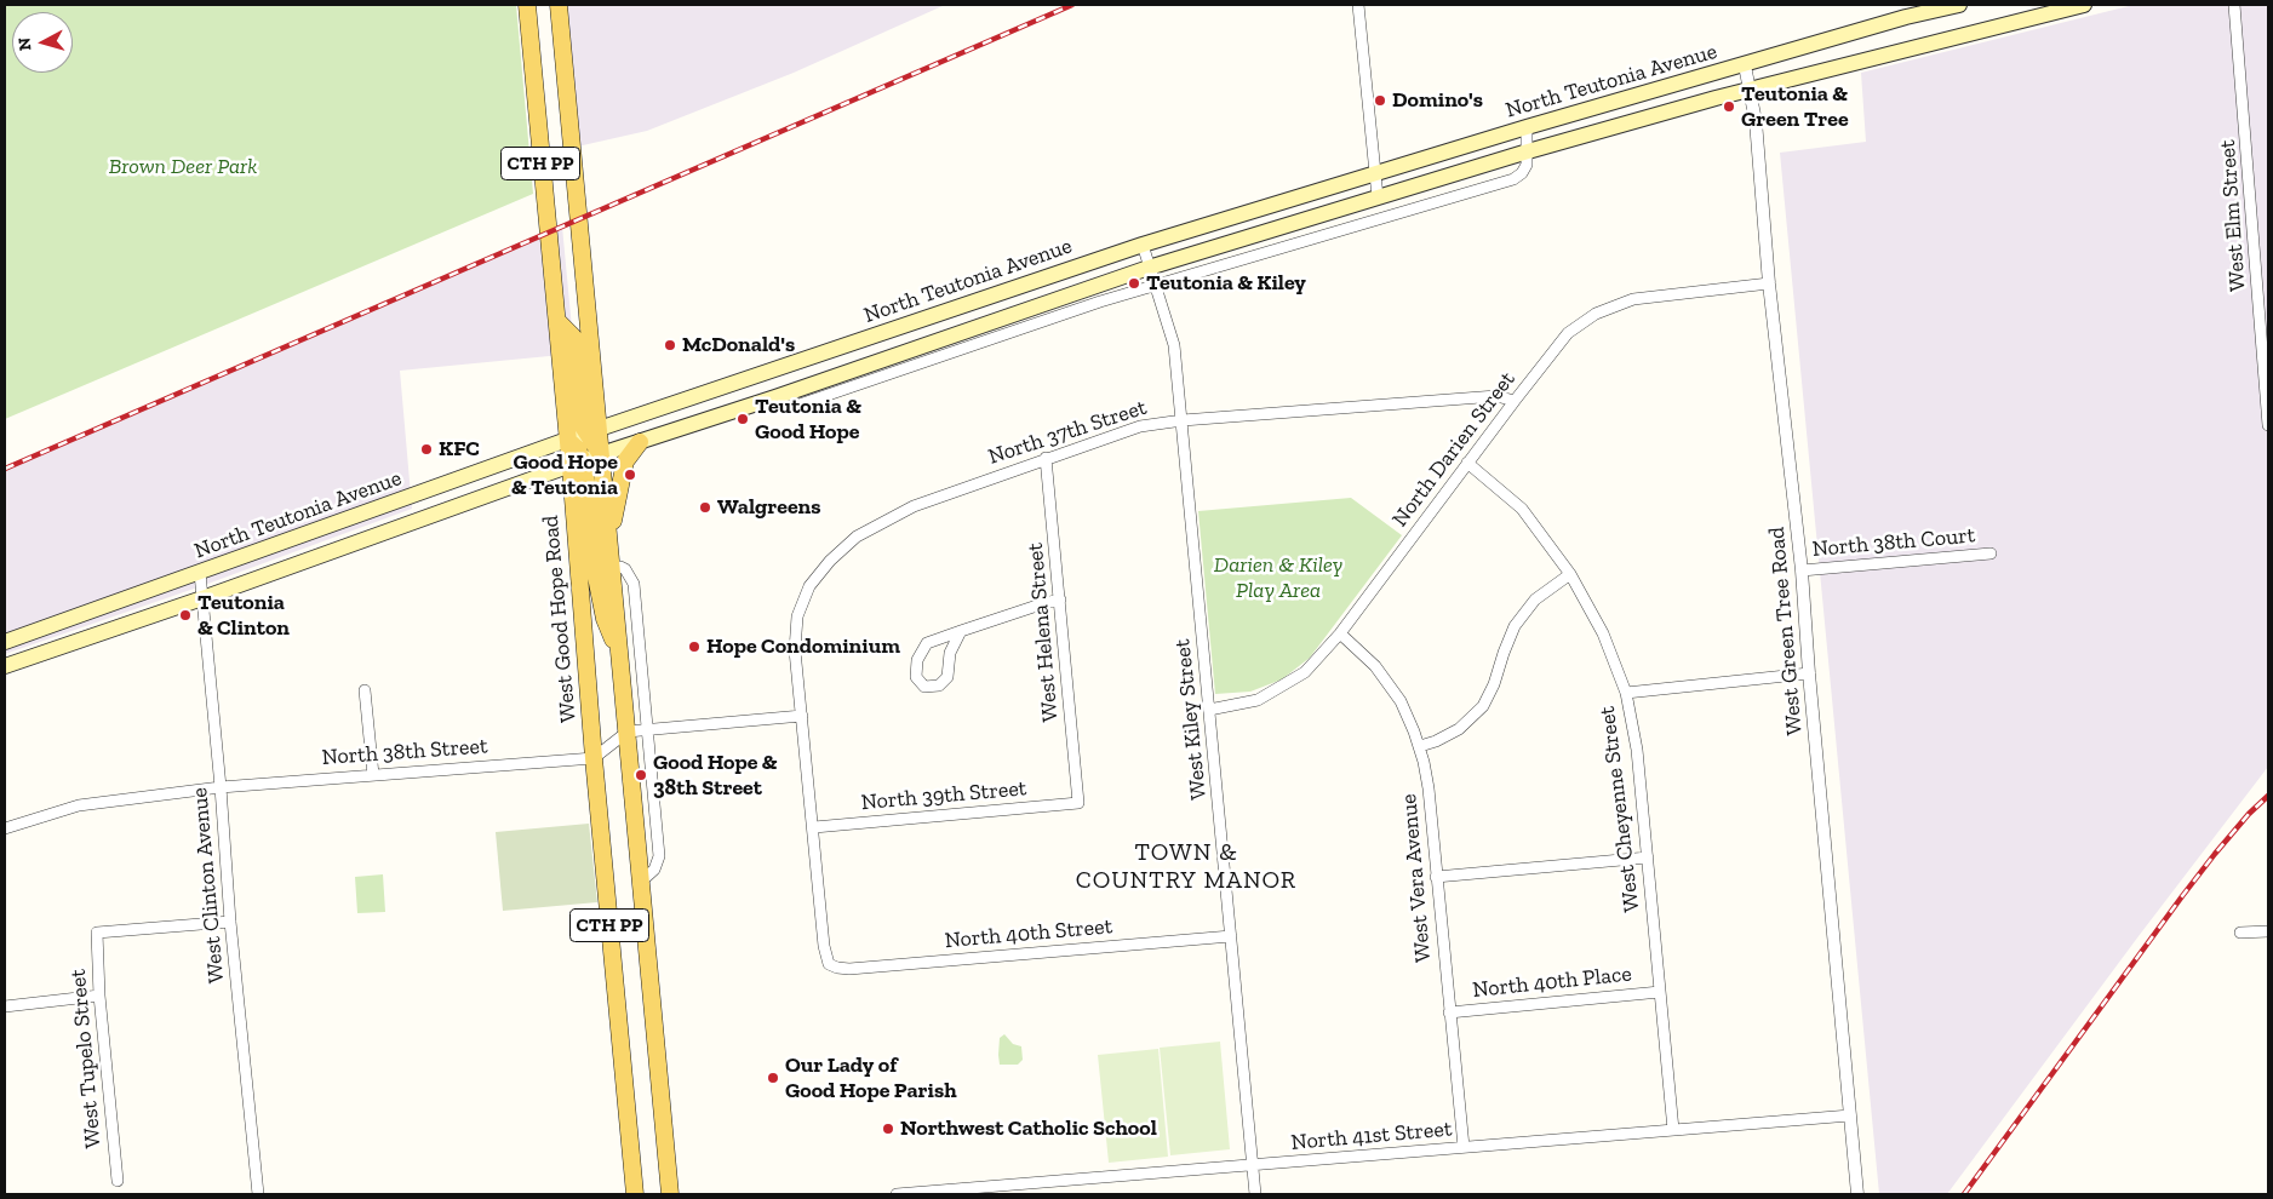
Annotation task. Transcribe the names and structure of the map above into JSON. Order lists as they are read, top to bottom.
{
  "streets": {
    "main road": ["North Teutonia Avenue", "CTH PP", "West Good Hope Road"],
    "street": [
      "West Elm Street",
      "North 37th Street",
      "North Darien Street",
      "North 38th Court",
      "West Green Tree Road",
      "West Helena Street",
      "West Kiley Street",
      "North 38th Street",
      "North 39th Street",
      "West Cheyenne Street",
      "West Vera Avenue",
      "West Clinton Avenue",
      "North 40th Street",
      "North 40th Place",
      "West Tupelo Street",
      "North 41st Street"
    ]
  },
  "crossings": [
    ["North Teutonia Avenue", "CTH PP"],
    ["North Teutonia Avenue", "West Green Tree Road"],
    ["North Teutonia Avenue", "West Kiley Street"],
    ["North Teutonia Avenue", "West Clinton Avenue"],
    ["North 37th Street", "North Darien Street"],
    ["North 37th Street", "West Helena Street"],
    ["North 37th Street", "West Kiley Street"],
    ["North 37th Street", "North 39th Street"],
    ["North 37th Street", "North 40th Street"],
    ["North Darien Street", "West Green Tree Road"],
    ["North Darien Street", "West Kiley Street"],
    ["North Darien Street", "West Cheyenne Street"],
    ["North Darien Street", "West Vera Avenue"],
    ["North 38th Court", "West Green Tree Road"],
    ["West Good Hope Road", "North 38th Street"],
    ["West Green Tree Road", "North 41st Street"],
    ["West Helena Street", "North 39th Street"],
    ["West Kiley Street", "North 40th Street"],
    ["West Kiley Street", "North 41st Street"],
    ["North 38th Street", "West Clinton Avenue"],
    ["West Cheyenne Street", "North 40th Place"],
    ["West Cheyenne Street", "North 41st Street"],
    ["West Vera Avenue", "North 40th Place"],
    ["West Vera Avenue", "North 41st Street"],
    ["West Clinton Avenue", "West Tupelo Street"]
  ],
  "districts": ["TOWN & COUNTRY MANOR"],
  "parks": ["Brown Deer Park", "Darien & Kiley Play Area"],
  "places": [
    "Domino's",
    "Teutonia & Green Tree",
    "Teutonia & Kiley",
    "McDonald's",
    "Teutonia & Good Hope",
    "KFC",
    "Good Hope & Teutonia",
    "Walgreens",
    "Teutonia & Clinton",
    "Hope Condominium",
    "Good Hope & 38th Street",
    "Our Lady of Good Hope Parish",
    "Northwest Catholic School"
  ],
  "north": "left"
}
